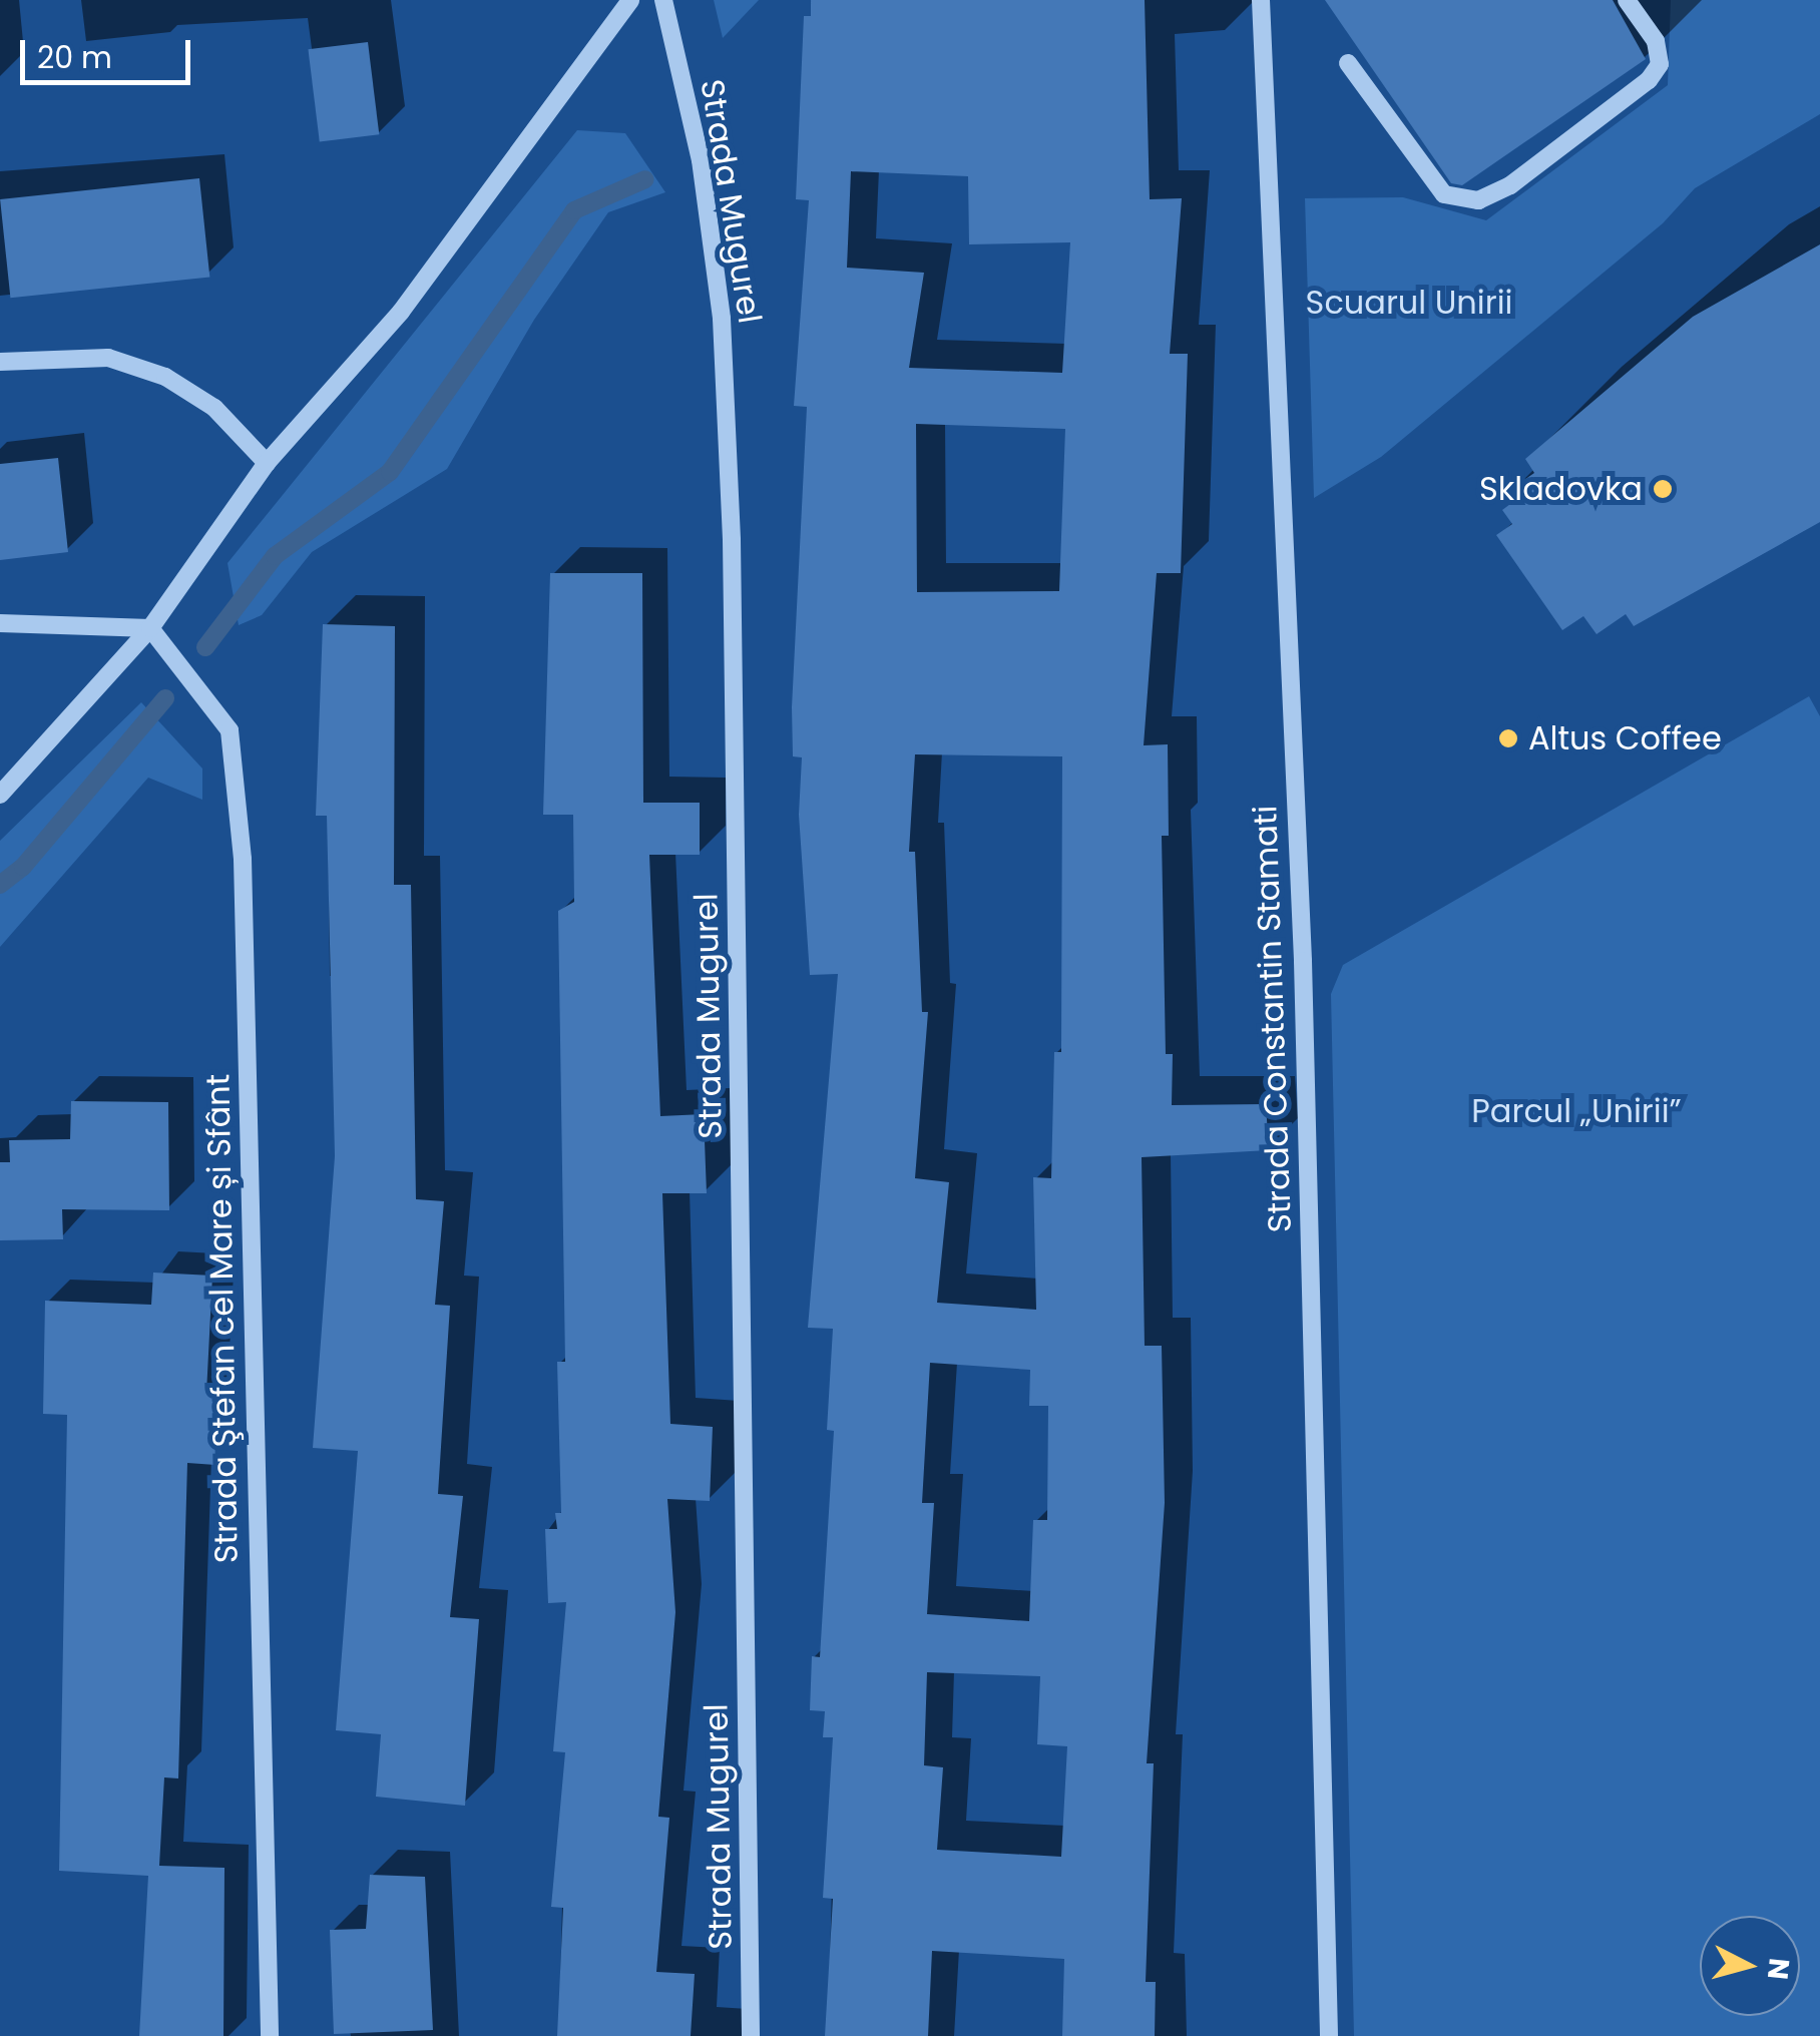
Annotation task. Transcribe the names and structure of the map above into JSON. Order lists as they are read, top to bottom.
{
  "streets": {
    "street": ["Strada Mugurel", "Strada Constantin Stamati", "Strada Ştefan cel Mare și Sfânt"]
  },
  "parks": ["Scuarul Unirii", "Parcul „Unirii”"],
  "places": ["Skladovka", "Altus Coffee"],
  "scale_bar": "20 m",
  "north": "right"
}
